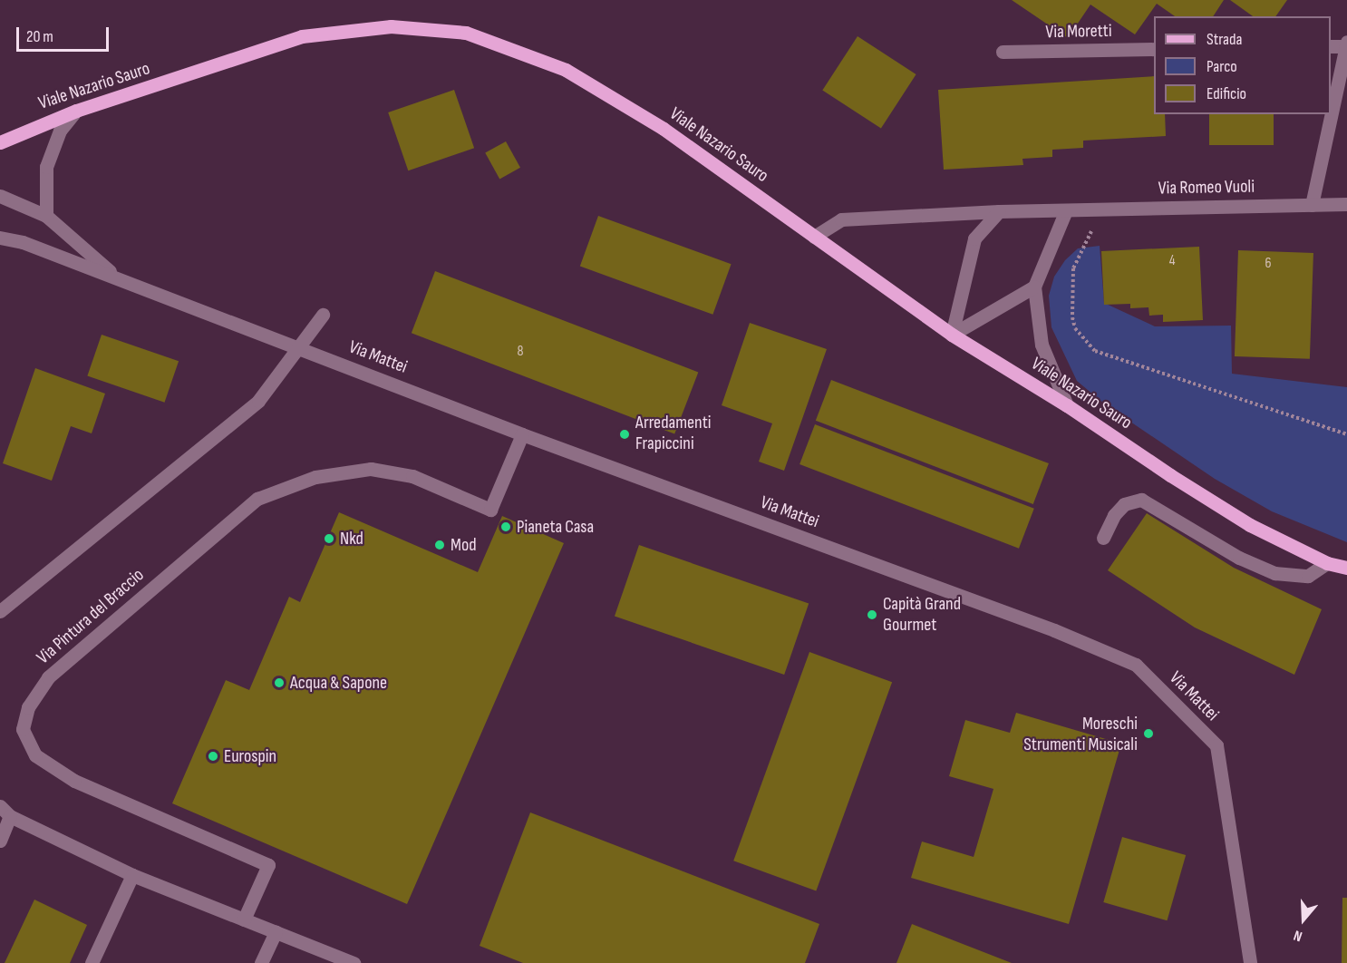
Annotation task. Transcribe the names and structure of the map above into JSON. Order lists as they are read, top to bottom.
{
  "streets": {
    "main road": ["Viale Nazario Sauro"],
    "street": [
      "Via Moretti",
      "Via Romeo Vuoli",
      "Via Mattei",
      "Via Pintura del Braccio"
    ]
  },
  "crossings": [
    ["Viale Nazario Sauro", "Via Romeo Vuoli"],
    ["Via Mattei", "Via Pintura del Braccio"]
  ],
  "places": [
    "Arredamenti Frapiccini",
    "Pianeta Casa",
    "Nkd",
    "Mod",
    "Capità Grand Gourmet",
    "Acqua & Sapone",
    "Moreschi Strumenti Musicali",
    "Eurospin"
  ],
  "house_numbers": ["4", "6", "8"],
  "legend": ["Strada", "Parco", "Edificio"],
  "scale_bar": "20 m",
  "north": "bottom"
}
